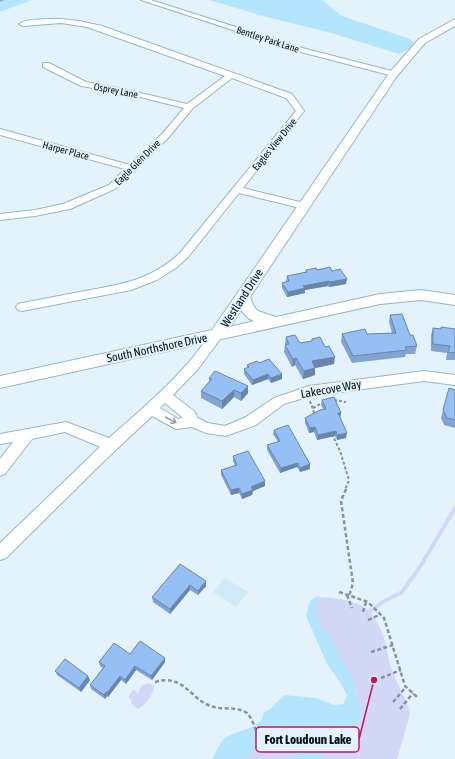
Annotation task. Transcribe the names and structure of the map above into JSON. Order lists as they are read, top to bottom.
{
  "streets": {
    "main road": ["Westland Drive", "South Northshore Drive"],
    "street": [
      "Bentley Park Lane",
      "Osprey Lane",
      "Eagles View Drive",
      "Harper Place",
      "Eagle Glen Drive",
      "Lakecove Way"
    ]
  },
  "crossings": [
    ["Bentley Park Lane", "Westland Drive"],
    ["Osprey Lane", "Eagle Glen Drive"],
    ["Eagles View Drive", "Eagle Glen Drive"],
    ["Harper Place", "Eagle Glen Drive"],
    ["Westland Drive", "South Northshore Drive"],
    ["Westland Drive", "Lakecove Way"]
  ],
  "places": ["Fort Loudoun Lake"]
}
